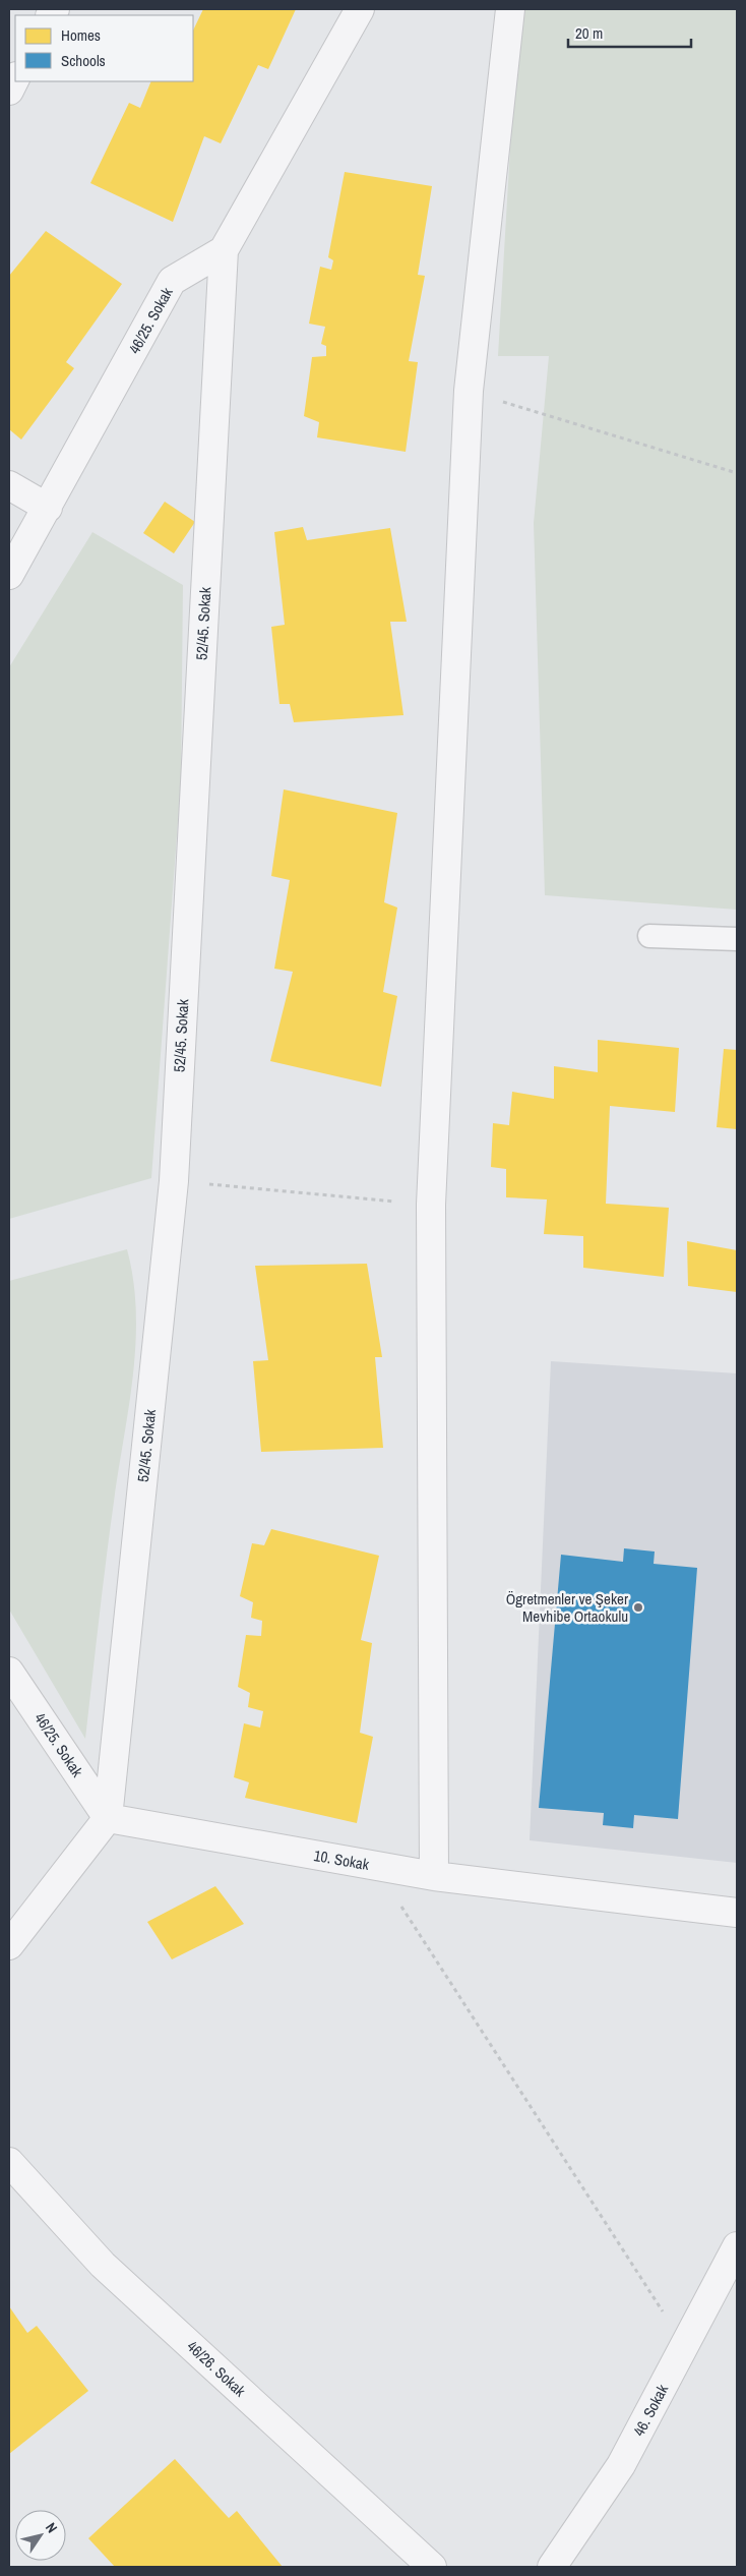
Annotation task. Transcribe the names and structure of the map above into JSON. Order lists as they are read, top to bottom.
{
  "streets": {
    "street": [
      "46/25. Sokak",
      "52/45. Sokak",
      "10. Sokak",
      "46/26. Sokak",
      "46. Sokak"
    ]
  },
  "crossings": [
    ["46/25. Sokak", "52/45. Sokak"],
    ["46/25. Sokak", "10. Sokak"],
    ["52/45. Sokak", "10. Sokak"]
  ],
  "places": ["Ögretmenler ve Şeker Mevhibe Ortaokulu"],
  "legend": ["Homes", "Schools"],
  "scale_bar": "20 m",
  "north": "top right"
}
